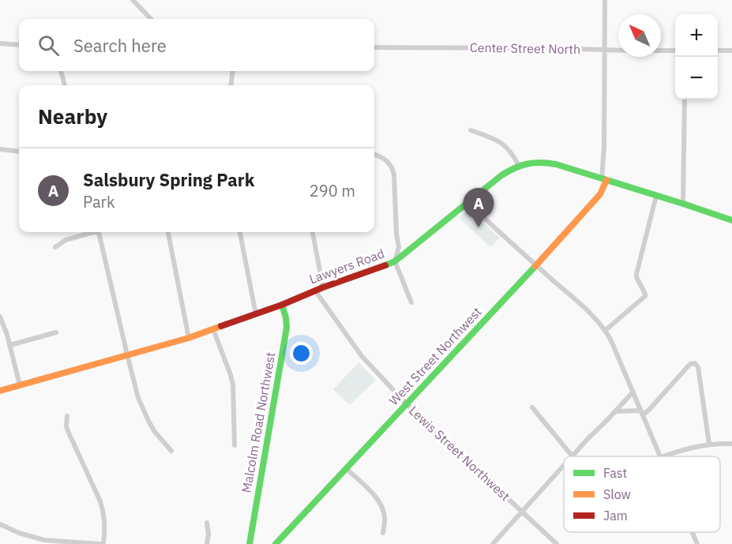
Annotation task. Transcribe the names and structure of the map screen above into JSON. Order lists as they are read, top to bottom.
{
  "streets": {
    "main road": ["Lawyers Road", "West Street Northwest", "Malcolm Road Northwest"],
    "street": ["Center Street North", "Lewis Street Northwest"]
  },
  "crossings": [
    ["Lawyers Road", "West Street Northwest"],
    ["Lawyers Road", "Malcolm Road Northwest"],
    ["Lawyers Road", "Lewis Street Northwest"],
    ["West Street Northwest", "Lewis Street Northwest"]
  ],
  "legend": ["Fast", "Slow", "Jam"],
  "north": "top left",
  "page": {
    "map_buttons": ["+", "−"],
    "search": "Search here",
    "heading": "Nearby",
    "list": [
      {
        "mark": "A",
        "name": "Salsbury Spring Park",
        "note": "Park",
        "value": "290 m"
      }
    ],
    "pins": "A"
  }
}
